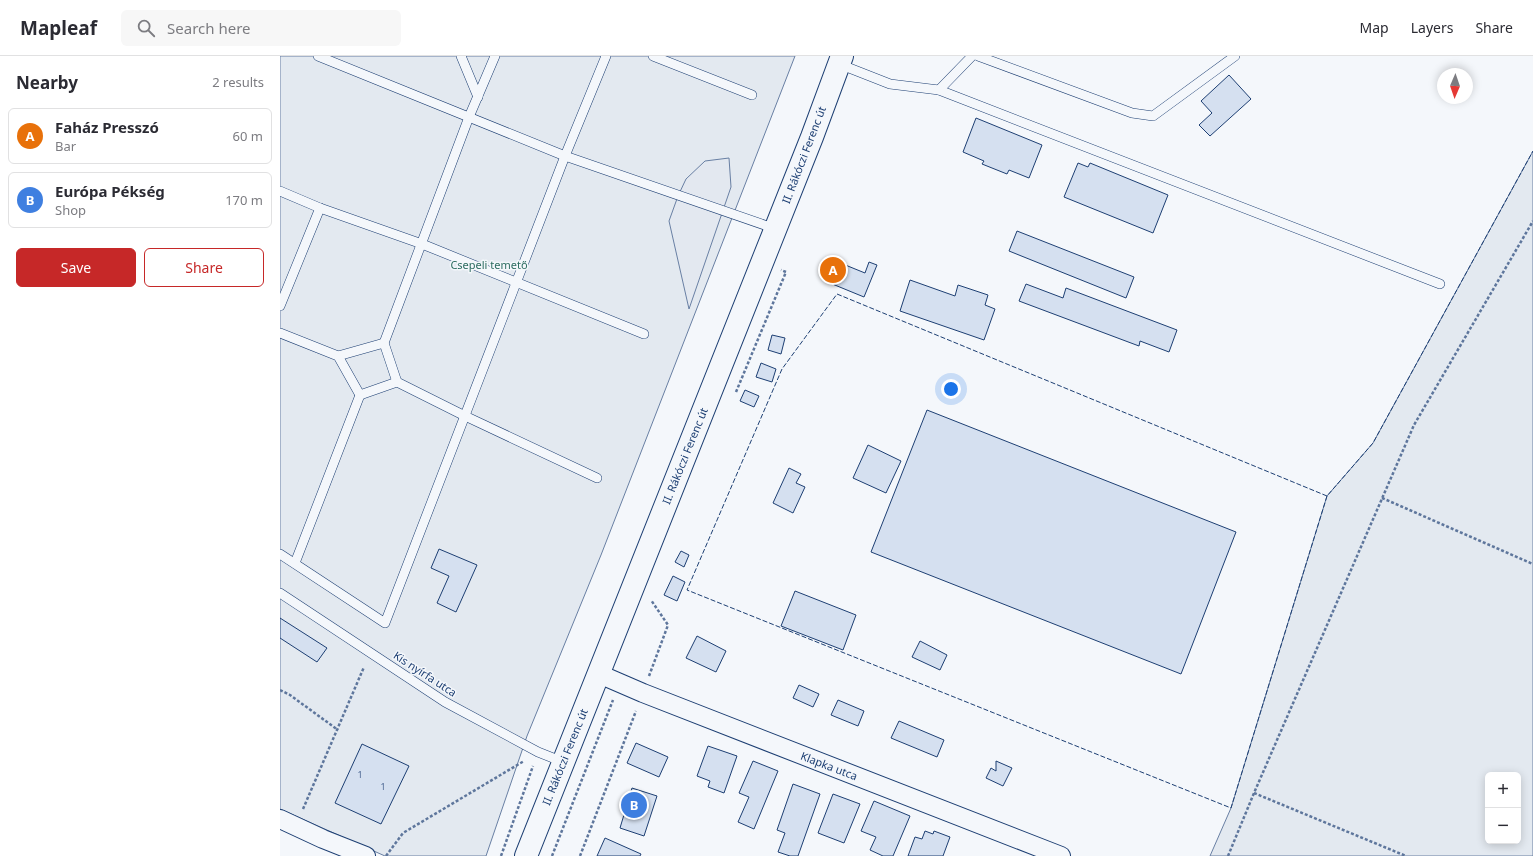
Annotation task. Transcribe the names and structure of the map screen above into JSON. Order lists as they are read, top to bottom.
{
  "streets": {
    "main road": ["II. Rákóczi Ferenc út"],
    "street": ["Klapka utca"],
    "lane": ["Kis nyírfa utca"]
  },
  "crossings": [
    ["II. Rákóczi Ferenc út", "Kis nyírfa utca"],
    ["II. Rákóczi Ferenc út", "Klapka utca"]
  ],
  "parks": ["Csepeli temető"],
  "house_numbers": ["1", "1"],
  "north": "bottom",
  "page": {
    "header": "Mapleaf",
    "search": "Search here",
    "nav": ["Map", "Layers", "Share"],
    "heading": ["Nearby", "2 results"],
    "list": [
      {
        "mark": "A",
        "name": "Faház Presszó",
        "note": "Bar",
        "value": "60 m"
      },
      {
        "mark": "B",
        "name": "Európa Pékség",
        "note": "Shop",
        "value": "170 m"
      }
    ],
    "buttons": ["Save", "Share"],
    "pins": ["A", "B"],
    "map_buttons": ["+", "−"]
  }
}
